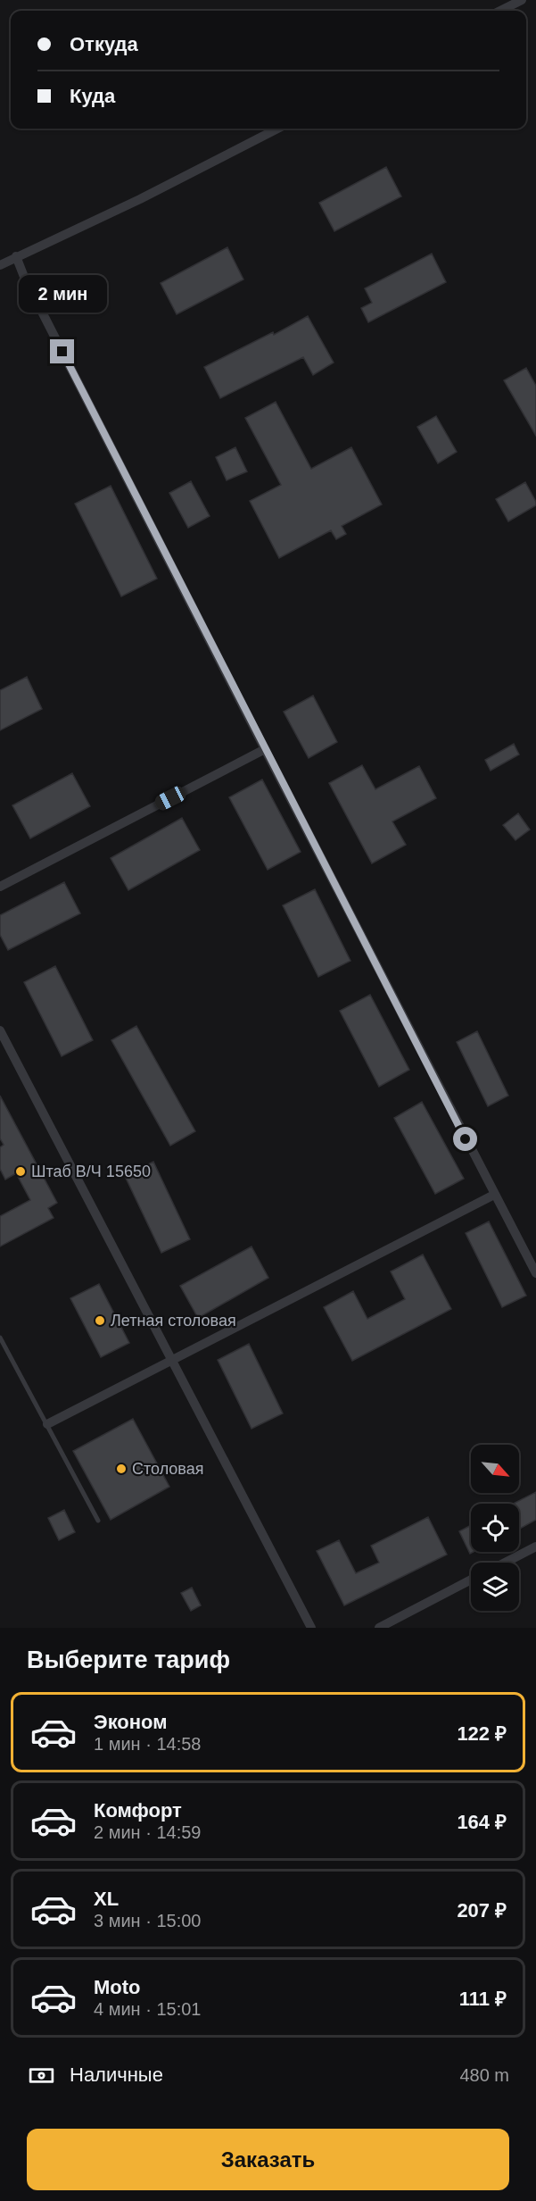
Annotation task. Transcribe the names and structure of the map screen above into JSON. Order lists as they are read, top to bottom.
{
  "places": ["Штаб В/Ч 15650", "Летная столовая", "Столовая"],
  "north": "bottom right",
  "page": {
    "banner": ["Откуда", "Куда"],
    "bubble": "2 мин",
    "heading": "Выберите тариф",
    "list": [
      {
        "name": "Эконом",
        "note": "1 мин · 14:58",
        "value": "122 ₽"
      },
      {
        "name": "Комфорт",
        "note": "2 мин · 14:59",
        "value": "164 ₽"
      },
      {
        "name": "XL",
        "note": "3 мин · 15:00",
        "value": "207 ₽"
      },
      {
        "name": "Moto",
        "note": "4 мин · 15:01",
        "value": "111 ₽"
      }
    ],
    "pay": ["Наличные", "480 m"],
    "buttons": "Заказать"
  }
}
